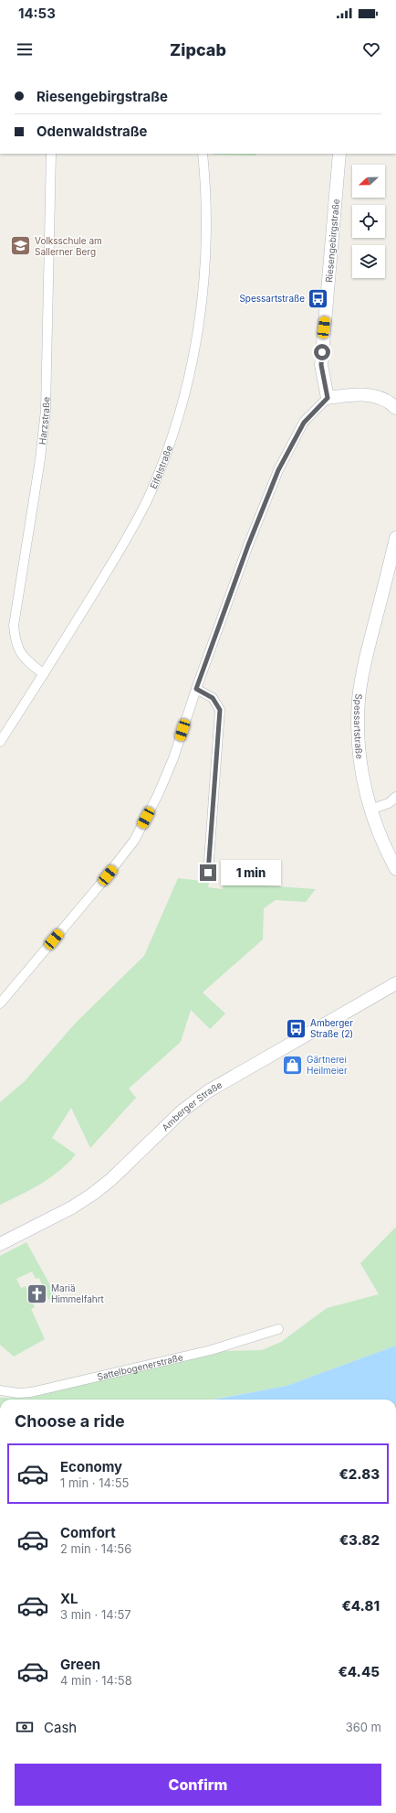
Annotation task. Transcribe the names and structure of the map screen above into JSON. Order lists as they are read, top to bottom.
{
  "streets": {
    "street": [
      "Riesengebirgstraße",
      "Harzstraße",
      "Eifelstraße",
      "Spessartstraße",
      "Amberger Straße",
      "Sattelbogenerstraße"
    ]
  },
  "crossings": [
    ["Harzstraße", "Eifelstraße"]
  ],
  "places": {
    "school or university": ["Volksschule am Sallerner Berg"],
    "bus stop": ["Spessartstraße", "Amberger Straße (2)"],
    "shop": ["Gärtnerei Heilmeier"],
    "church": ["Mariä Himmelfahrt"]
  },
  "north": "left",
  "page": {
    "status": "14:53",
    "header": "Zipcab",
    "banner": ["Riesengebirgstraße", "Odenwaldstraße"],
    "bubble": "1 min",
    "heading": "Choose a ride",
    "list": [
      {
        "name": "Economy",
        "note": "1 min · 14:55",
        "value": "€2.83"
      },
      {
        "name": "Comfort",
        "note": "2 min · 14:56",
        "value": "€3.82"
      },
      {
        "name": "XL",
        "note": "3 min · 14:57",
        "value": "€4.81"
      },
      {
        "name": "Green",
        "note": "4 min · 14:58",
        "value": "€4.45"
      }
    ],
    "pay": ["Cash", "360 m"],
    "buttons": "Confirm"
  }
}
